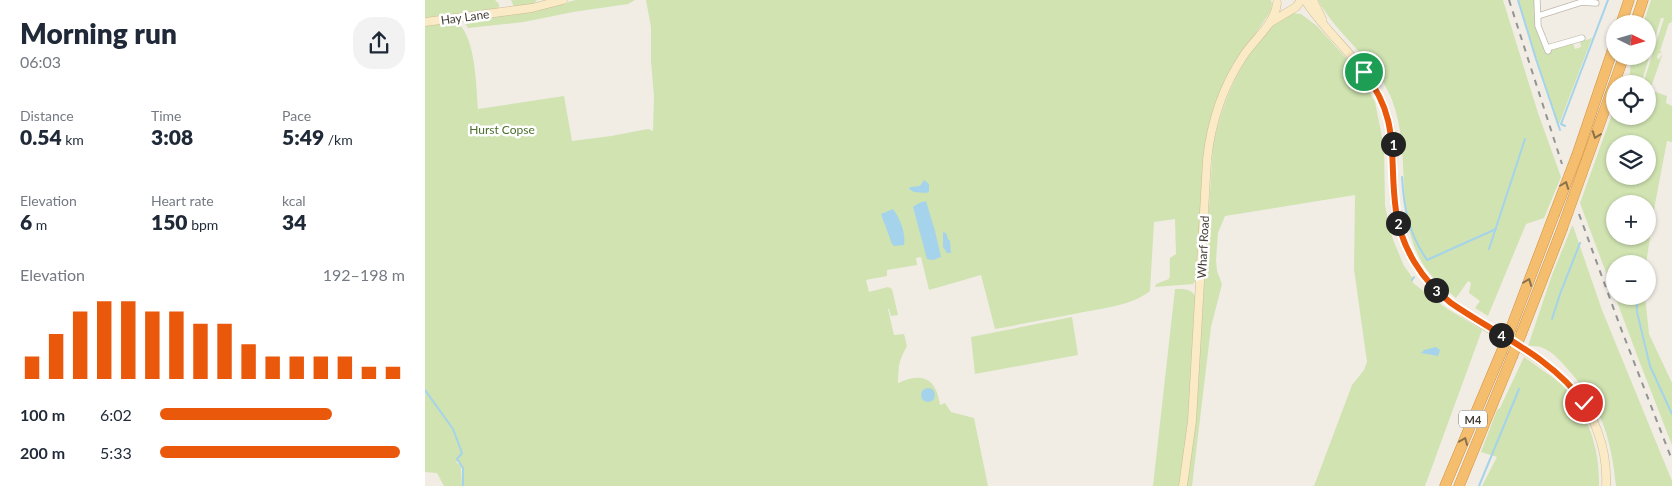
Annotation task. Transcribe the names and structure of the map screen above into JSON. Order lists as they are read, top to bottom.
{
  "streets": {
    "highway": ["M4"],
    "street": ["Hay Lane", "Wharf Road"]
  },
  "parks": ["Hurst Copse"],
  "north": "right",
  "page": {
    "heading": ["Morning run", "06:03"],
    "map_buttons": ["+", "−"],
    "stats": [
      ["Distance", "0.54 km"],
      ["Time", "3:08"],
      ["Pace", "5:49 /km"],
      ["Elevation", "6 m"],
      ["Heart rate", "150 bpm"],
      ["kcal", "34"]
    ],
    "pins": [
      "1",
      "2",
      "3",
      "4"
    ],
    "chart": ["Elevation", "192–198 m"],
    "list": [
      {
        "name": "100 m",
        "note": "6:02"
      },
      {
        "name": "200 m",
        "note": "5:33"
      }
    ]
  }
}
